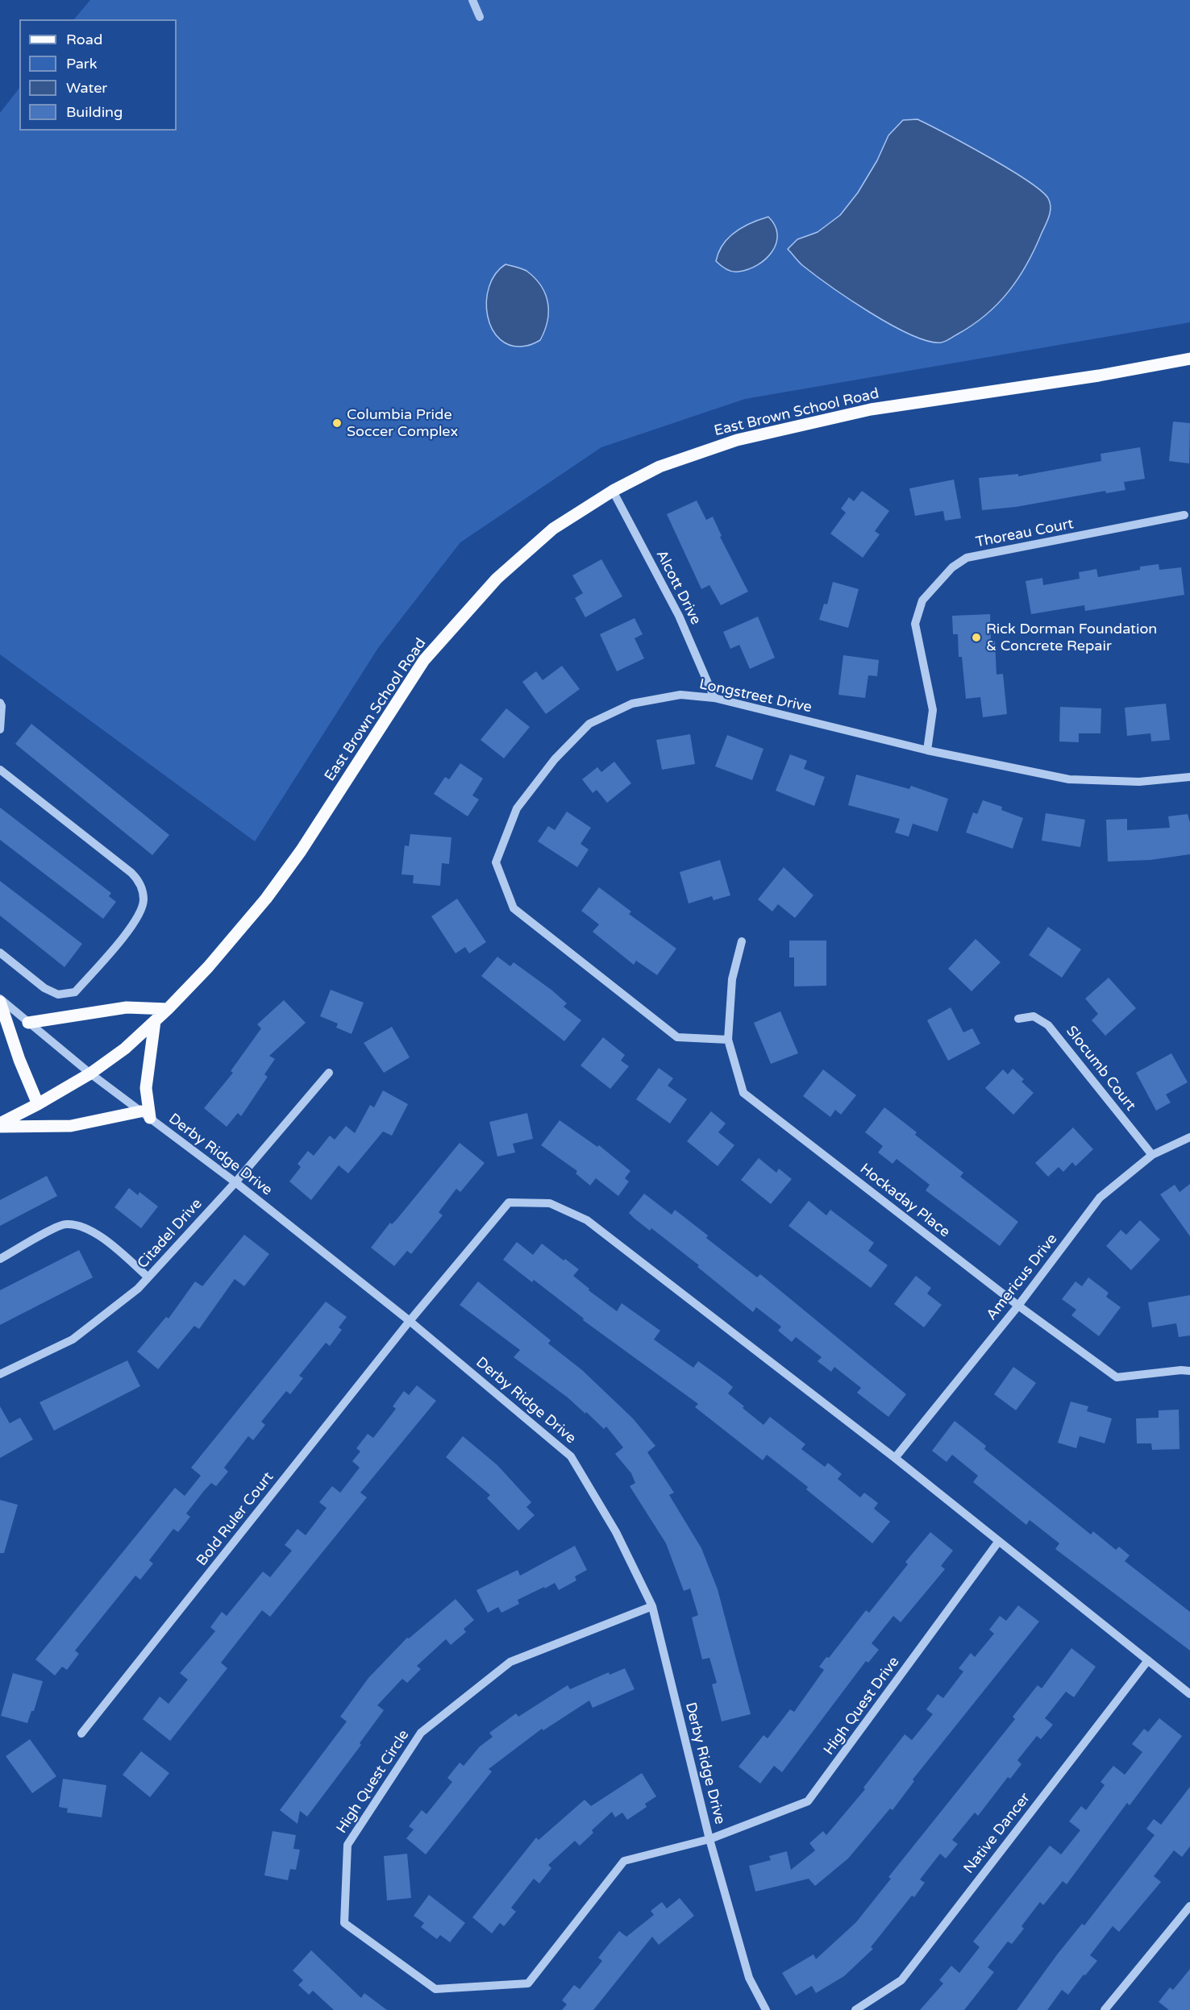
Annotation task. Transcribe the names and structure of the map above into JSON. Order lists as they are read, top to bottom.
{
  "streets": {
    "main road": ["East Brown School Road"],
    "street": [
      "Thoreau Court",
      "Alcott Drive",
      "Longstreet Drive",
      "Slocumb Court",
      "Derby Ridge Drive",
      "Hockaday Place",
      "Citadel Drive",
      "Americus Drive",
      "Bold Ruler Court",
      "High Quest Drive",
      "High Quest Circle",
      "Native Dancer"
    ]
  },
  "crossings": [
    ["East Brown School Road", "Alcott Drive"],
    ["East Brown School Road", "Derby Ridge Drive"],
    ["Thoreau Court", "Longstreet Drive"],
    ["Alcott Drive", "Longstreet Drive"],
    ["Longstreet Drive", "Hockaday Place"],
    ["Slocumb Court", "Americus Drive"],
    ["Derby Ridge Drive", "Citadel Drive"],
    ["Derby Ridge Drive", "Bold Ruler Court"],
    ["Derby Ridge Drive", "High Quest Drive"],
    ["Derby Ridge Drive", "High Quest Circle"],
    ["Hockaday Place", "Americus Drive"],
    ["Americus Drive", "Bold Ruler Court"],
    ["High Quest Drive", "High Quest Circle"]
  ],
  "places": ["Columbia Pride Soccer Complex", "Rick Dorman Foundation & Concrete Repair"],
  "legend": [
    "Road",
    "Park",
    "Water",
    "Building"
  ]
}
